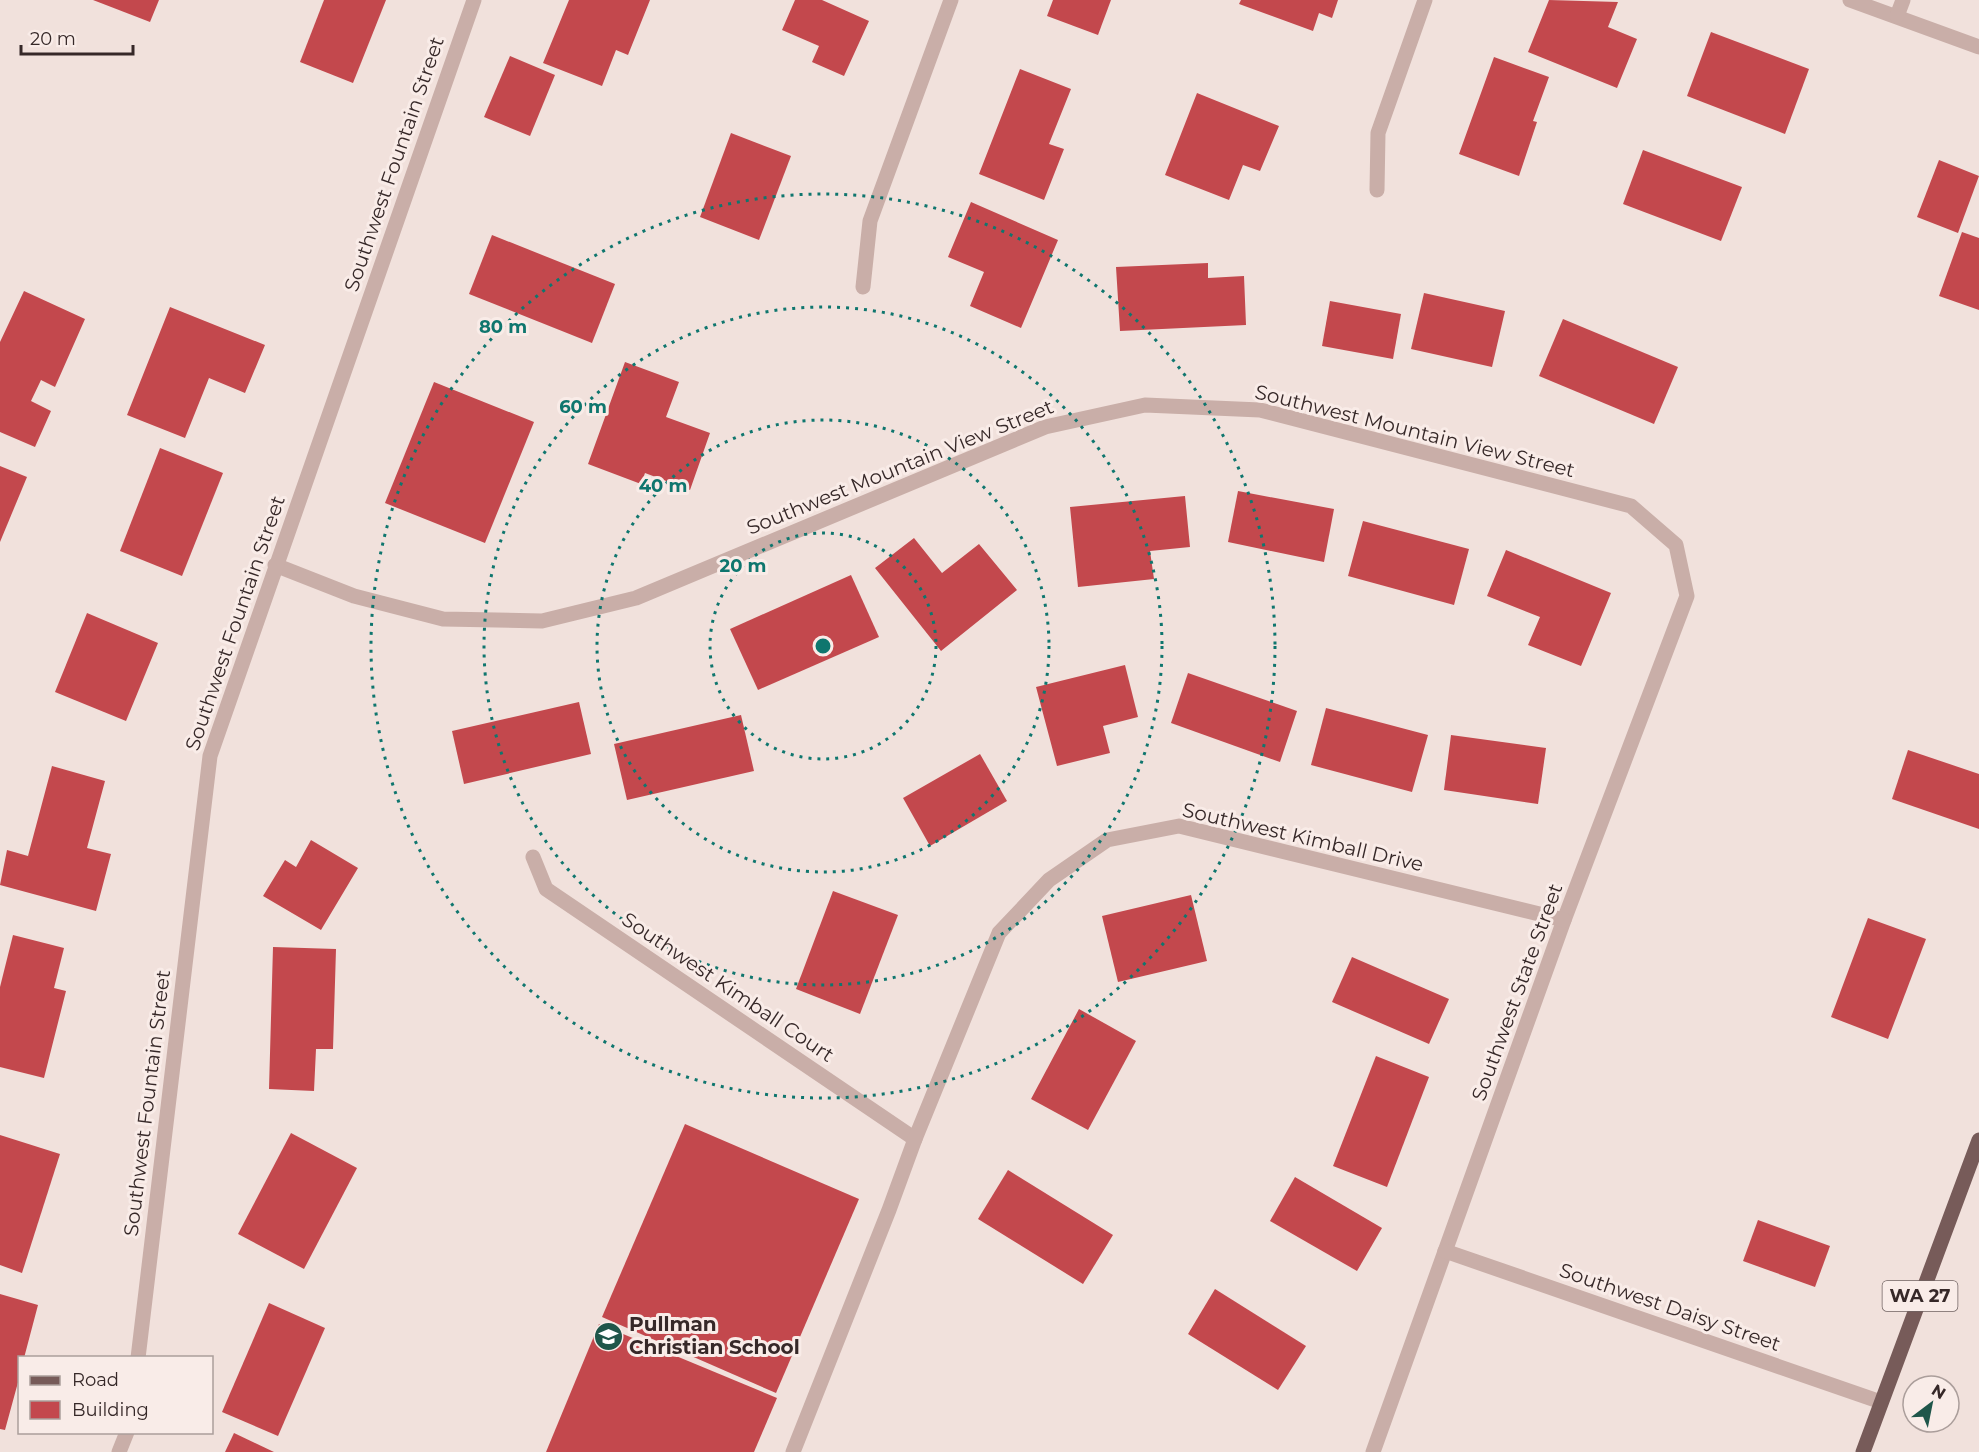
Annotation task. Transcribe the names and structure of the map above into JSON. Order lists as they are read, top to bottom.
{
  "streets": {
    "main road": ["WA 27"],
    "street": [
      "Southwest Fountain Street",
      "Southwest Mountain View Street",
      "Southwest Kimball Drive",
      "Southwest Kimball Court",
      "Southwest State Street",
      "Southwest Daisy Street"
    ]
  },
  "crossings": [
    ["Southwest Fountain Street", "Southwest Mountain View Street"],
    ["Southwest Mountain View Street", "Southwest State Street"],
    ["Southwest Kimball Drive", "Southwest Kimball Court"],
    ["Southwest Kimball Drive", "Southwest State Street"],
    ["Southwest State Street", "Southwest Daisy Street"],
    ["WA 27", "Southwest Daisy Street"]
  ],
  "places": {
    "school or university": ["Pullman Christian School"]
  },
  "legend": ["Road", "Building"],
  "scale_bar": "20 m",
  "north": "top right",
  "rings": [
    "80 m",
    "60 m",
    "40 m",
    "20 m"
  ]
}
